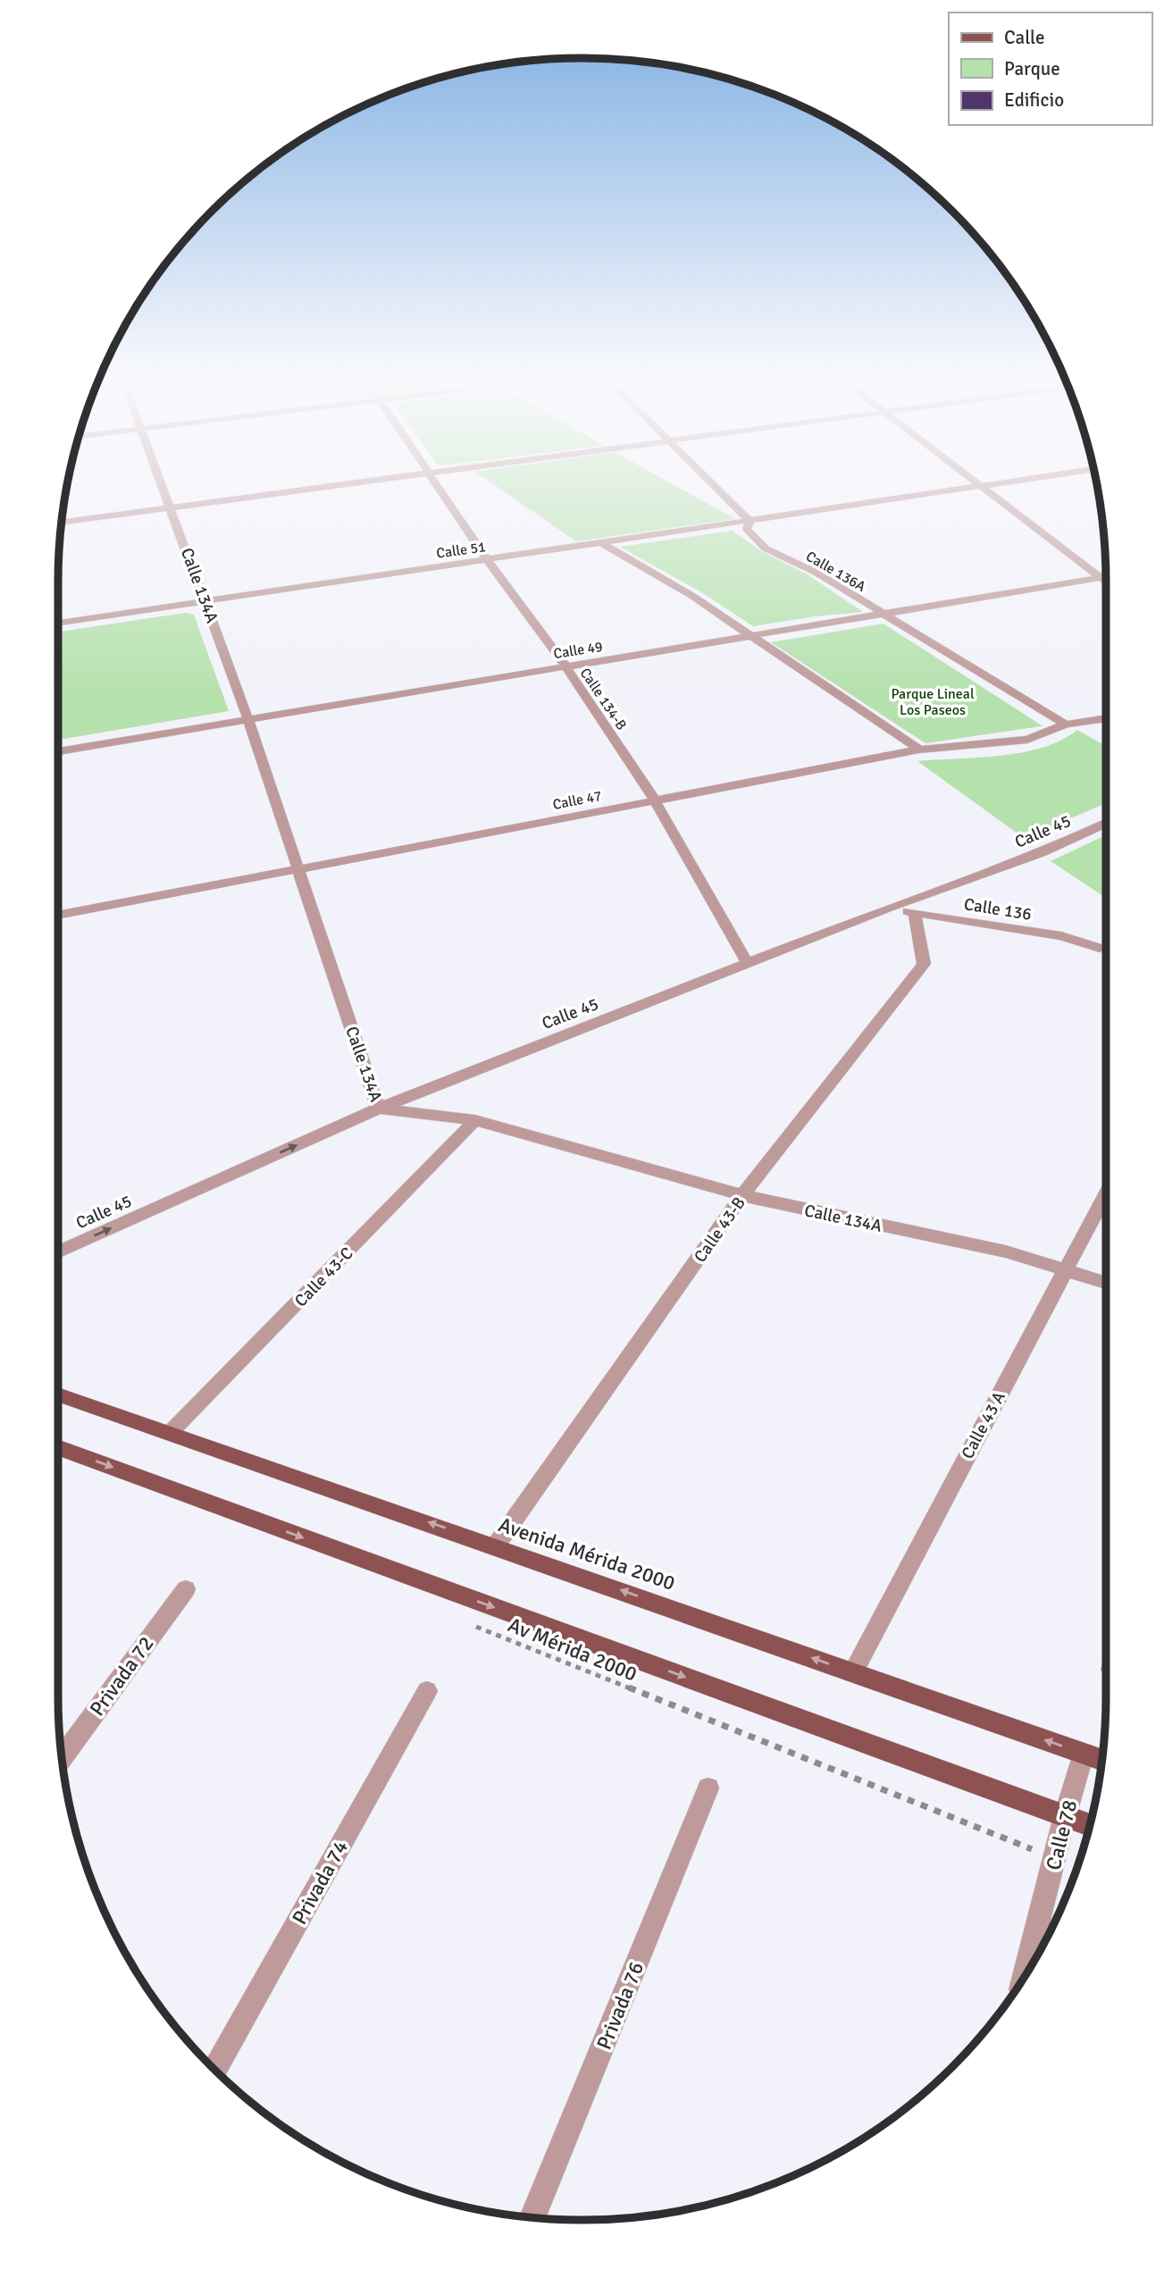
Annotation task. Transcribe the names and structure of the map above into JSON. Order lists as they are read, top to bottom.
{
  "streets": {
    "main road": ["Avenida Mérida 2000"],
    "street": [
      "Calle 51",
      "Calle 136A",
      "Calle 134A",
      "Calle 49",
      "Calle 134-B",
      "Calle 47",
      "Calle 45",
      "Calle 136",
      "Calle 43-B",
      "Calle 43-C",
      "Calle 43 A",
      "Privada 72",
      "Calle 78",
      "Privada 74",
      "Privada 76"
    ],
    "path": ["Av Mérida 2000"]
  },
  "crossings": [
    ["Calle 51", "Calle 136A"],
    ["Calle 51", "Calle 134A"],
    ["Calle 51", "Calle 134-B"],
    ["Calle 136A", "Calle 49"],
    ["Calle 136A", "Calle 47"],
    ["Calle 134A", "Calle 49"],
    ["Calle 134A", "Calle 47"],
    ["Calle 134A", "Calle 45"],
    ["Calle 134A", "Calle 43-B"],
    ["Calle 134A", "Calle 43-C"],
    ["Calle 134A", "Calle 43 A"],
    ["Calle 49", "Calle 134-B"],
    ["Calle 134-B", "Calle 47"],
    ["Calle 134-B", "Calle 45"],
    ["Calle 45", "Calle 136"],
    ["Calle 136", "Calle 43-B"],
    ["Calle 43-B", "Avenida Mérida 2000"],
    ["Calle 43-C", "Avenida Mérida 2000"],
    ["Calle 43 A", "Avenida Mérida 2000"],
    ["Avenida Mérida 2000", "Calle 78"],
    ["Av Mérida 2000", "Calle 78"]
  ],
  "parks": ["Parque Lineal Los Paseos"],
  "legend": ["Calle", "Parque", "Edificio"]
}
